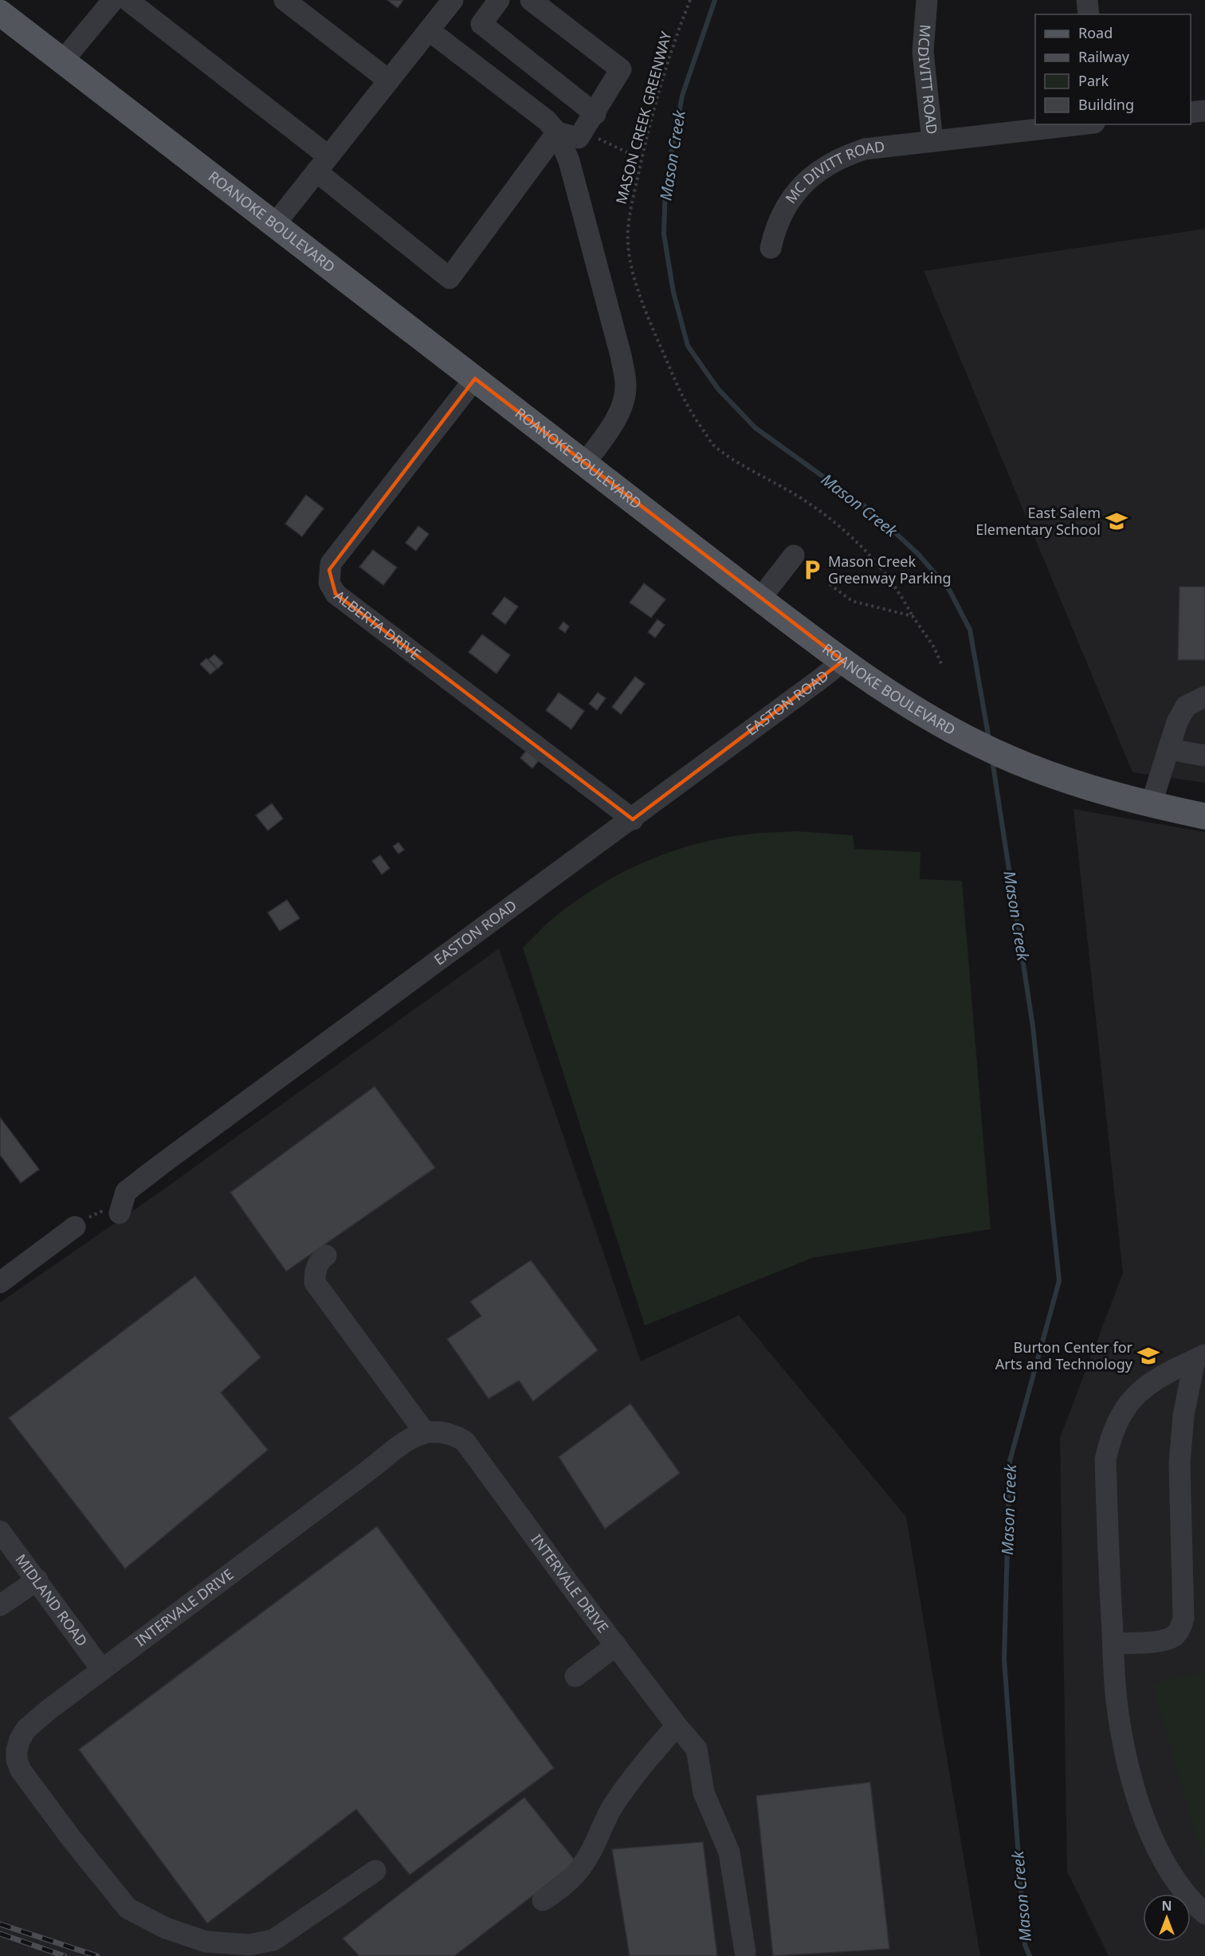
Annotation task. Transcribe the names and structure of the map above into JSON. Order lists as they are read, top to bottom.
{
  "streets": {
    "main road": ["ROANOKE BOULEVARD"],
    "street": [
      "MCDIVITT ROAD",
      "MC DIVITT ROAD",
      "ALBERTA DRIVE",
      "EASTON ROAD",
      "INTERVALE DRIVE",
      "MIDLAND ROAD"
    ],
    "path": ["MASON CREEK GREENWAY"]
  },
  "crossings": [
    ["MCDIVITT ROAD", "MC DIVITT ROAD"],
    ["ROANOKE BOULEVARD", "ALBERTA DRIVE"],
    ["ROANOKE BOULEVARD", "EASTON ROAD"],
    ["ALBERTA DRIVE", "EASTON ROAD"],
    ["INTERVALE DRIVE", "MIDLAND ROAD"]
  ],
  "water": ["Mason Creek"],
  "places": {
    "school or university": ["East Salem Elementary School", "Burton Center for Arts and Technology"],
    "parking": ["Mason Creek Greenway Parking"]
  },
  "legend": [
    "Road",
    "Railway",
    "Park",
    "Building"
  ],
  "north": "top"
}
